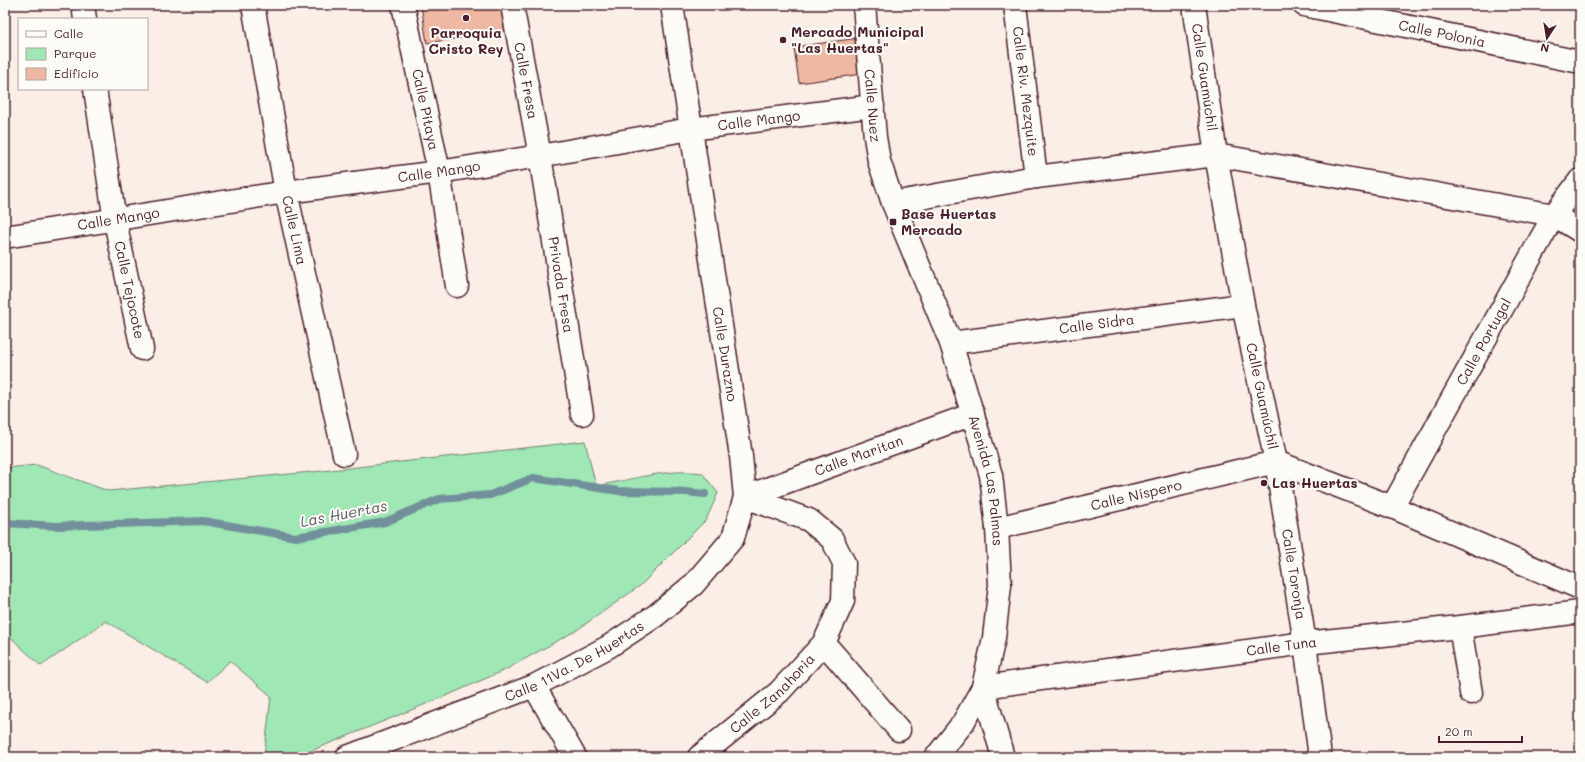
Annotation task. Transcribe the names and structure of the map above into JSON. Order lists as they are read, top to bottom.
{
  "streets": {
    "street": [
      "Calle Polonia",
      "Calle Guamúchil",
      "Calle Fresa",
      "Calle Riv. Mezquite",
      "Calle Nuez",
      "Calle Pitaya",
      "Calle Mango",
      "Calle Lima",
      "Privada Fresa",
      "Calle Tejocote",
      "Calle Sidra",
      "Calle Portugal",
      "Calle Durazno",
      "Calle Maritan",
      "Avenida Las Palmas",
      "Calle Níspero",
      "Calle Toronja",
      "Calle Tuna",
      "Calle 11Va. De Huertas",
      "Calle Zanahoria"
    ]
  },
  "crossings": [
    ["Calle Guamúchil", "Calle Sidra"],
    ["Calle Guamúchil", "Calle Portugal"],
    ["Calle Guamúchil", "Calle Níspero"],
    ["Calle Guamúchil", "Calle Toronja"],
    ["Calle Fresa", "Calle Mango"],
    ["Calle Fresa", "Privada Fresa"],
    ["Calle Nuez", "Calle Mango"],
    ["Calle Nuez", "Avenida Las Palmas"],
    ["Calle Pitaya", "Calle Mango"],
    ["Calle Mango", "Calle Lima"],
    ["Calle Mango", "Privada Fresa"],
    ["Calle Mango", "Calle Tejocote"],
    ["Calle Mango", "Calle Durazno"],
    ["Calle Sidra", "Avenida Las Palmas"],
    ["Calle Durazno", "Calle Maritan"],
    ["Calle Durazno", "Calle 11Va. De Huertas"],
    ["Calle Maritan", "Avenida Las Palmas"],
    ["Calle Maritan", "Calle 11Va. De Huertas"],
    ["Avenida Las Palmas", "Calle Níspero"],
    ["Avenida Las Palmas", "Calle Tuna"],
    ["Calle Níspero", "Calle Toronja"],
    ["Calle Toronja", "Calle Tuna"]
  ],
  "water": ["Las Huertas"],
  "places": {
    "other": ["Parroquia Cristo Rey", "Mercado Municipal \"Las Huertas\"", "Las Huertas"],
    "transit": ["Base Huertas Mercado"]
  },
  "legend": ["Calle", "Parque", "Edificio"],
  "scale_bar": "20 m",
  "north": "bottom"
}
